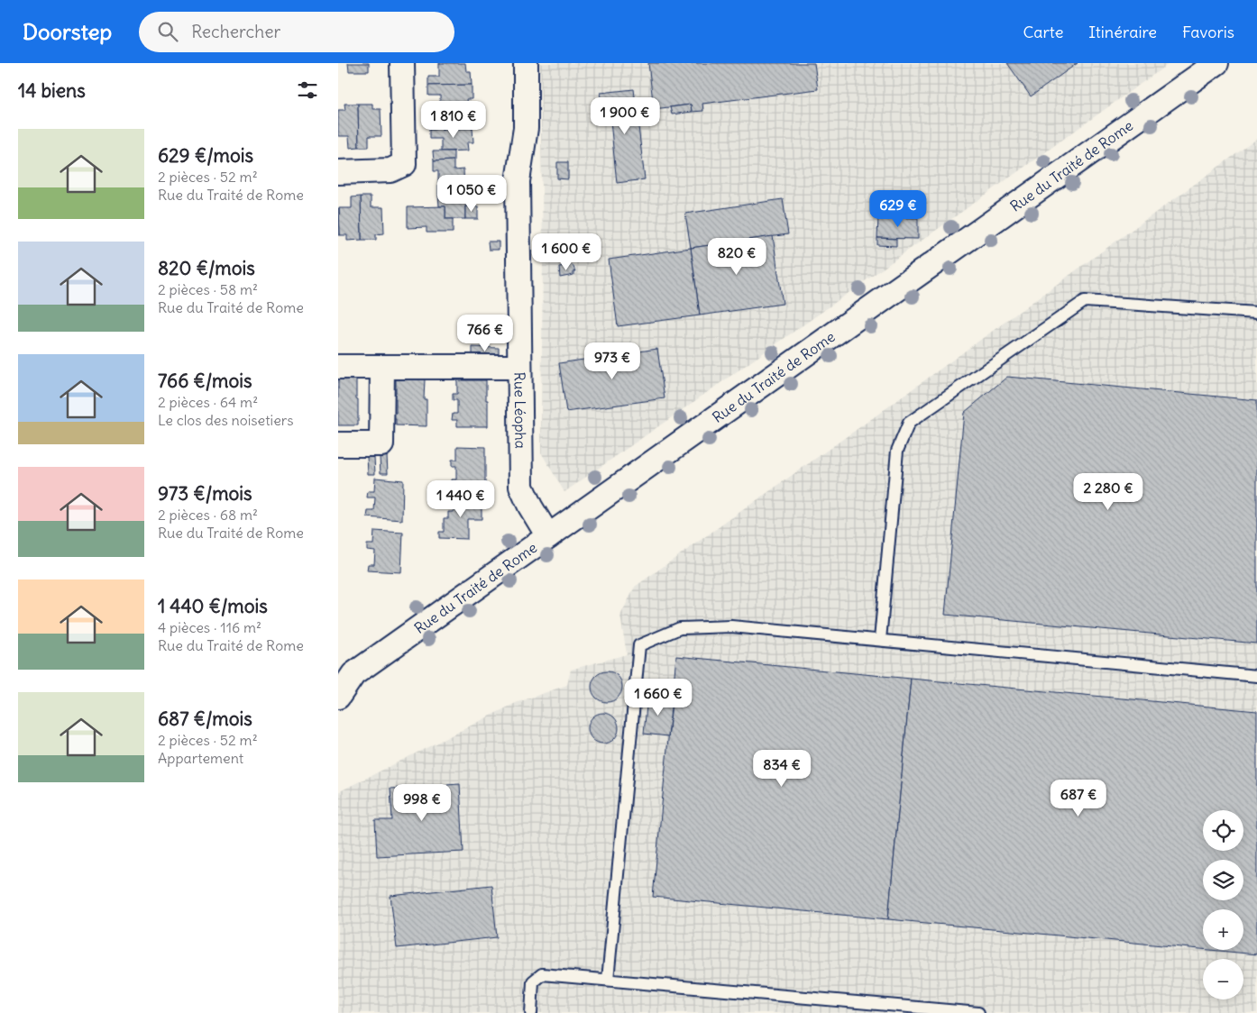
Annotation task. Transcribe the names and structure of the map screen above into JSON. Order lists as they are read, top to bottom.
{
  "streets": {
    "street": ["Rue du Traité de Rome", "Rue Léopha"]
  },
  "crossings": [
    ["Rue du Traité de Rome", "Rue Léopha"]
  ],
  "page": {
    "header": "Doorstep",
    "search": "Rechercher",
    "nav": ["Carte", "Itinéraire", "Favoris"],
    "heading": "14 biens",
    "price": [
      "1 900 €",
      "1 810 €",
      "1 050 €",
      "629 €",
      "1 600 €",
      "820 €",
      "766 €",
      "973 €",
      "2 280 €",
      "1 440 €",
      "1 660 €",
      "834 €",
      "687 €",
      "998 €"
    ],
    "list": [
      {
        "name": "629 €/mois",
        "note": "2 pièces · 52 m² · Rue du Traité de Rome"
      },
      {
        "name": "820 €/mois",
        "note": "2 pièces · 58 m² · Rue du Traité de Rome"
      },
      {
        "name": "766 €/mois",
        "note": "2 pièces · 64 m² · Le clos des noisetiers"
      },
      {
        "name": "973 €/mois",
        "note": "2 pièces · 68 m² · Rue du Traité de Rome"
      },
      {
        "name": "1 440 €/mois",
        "note": "4 pièces · 116 m² · Rue du Traité de Rome"
      },
      {
        "name": "687 €/mois",
        "note": "2 pièces · 52 m² · Appartement"
      }
    ],
    "map_buttons": ["+", "−"]
  }
}
